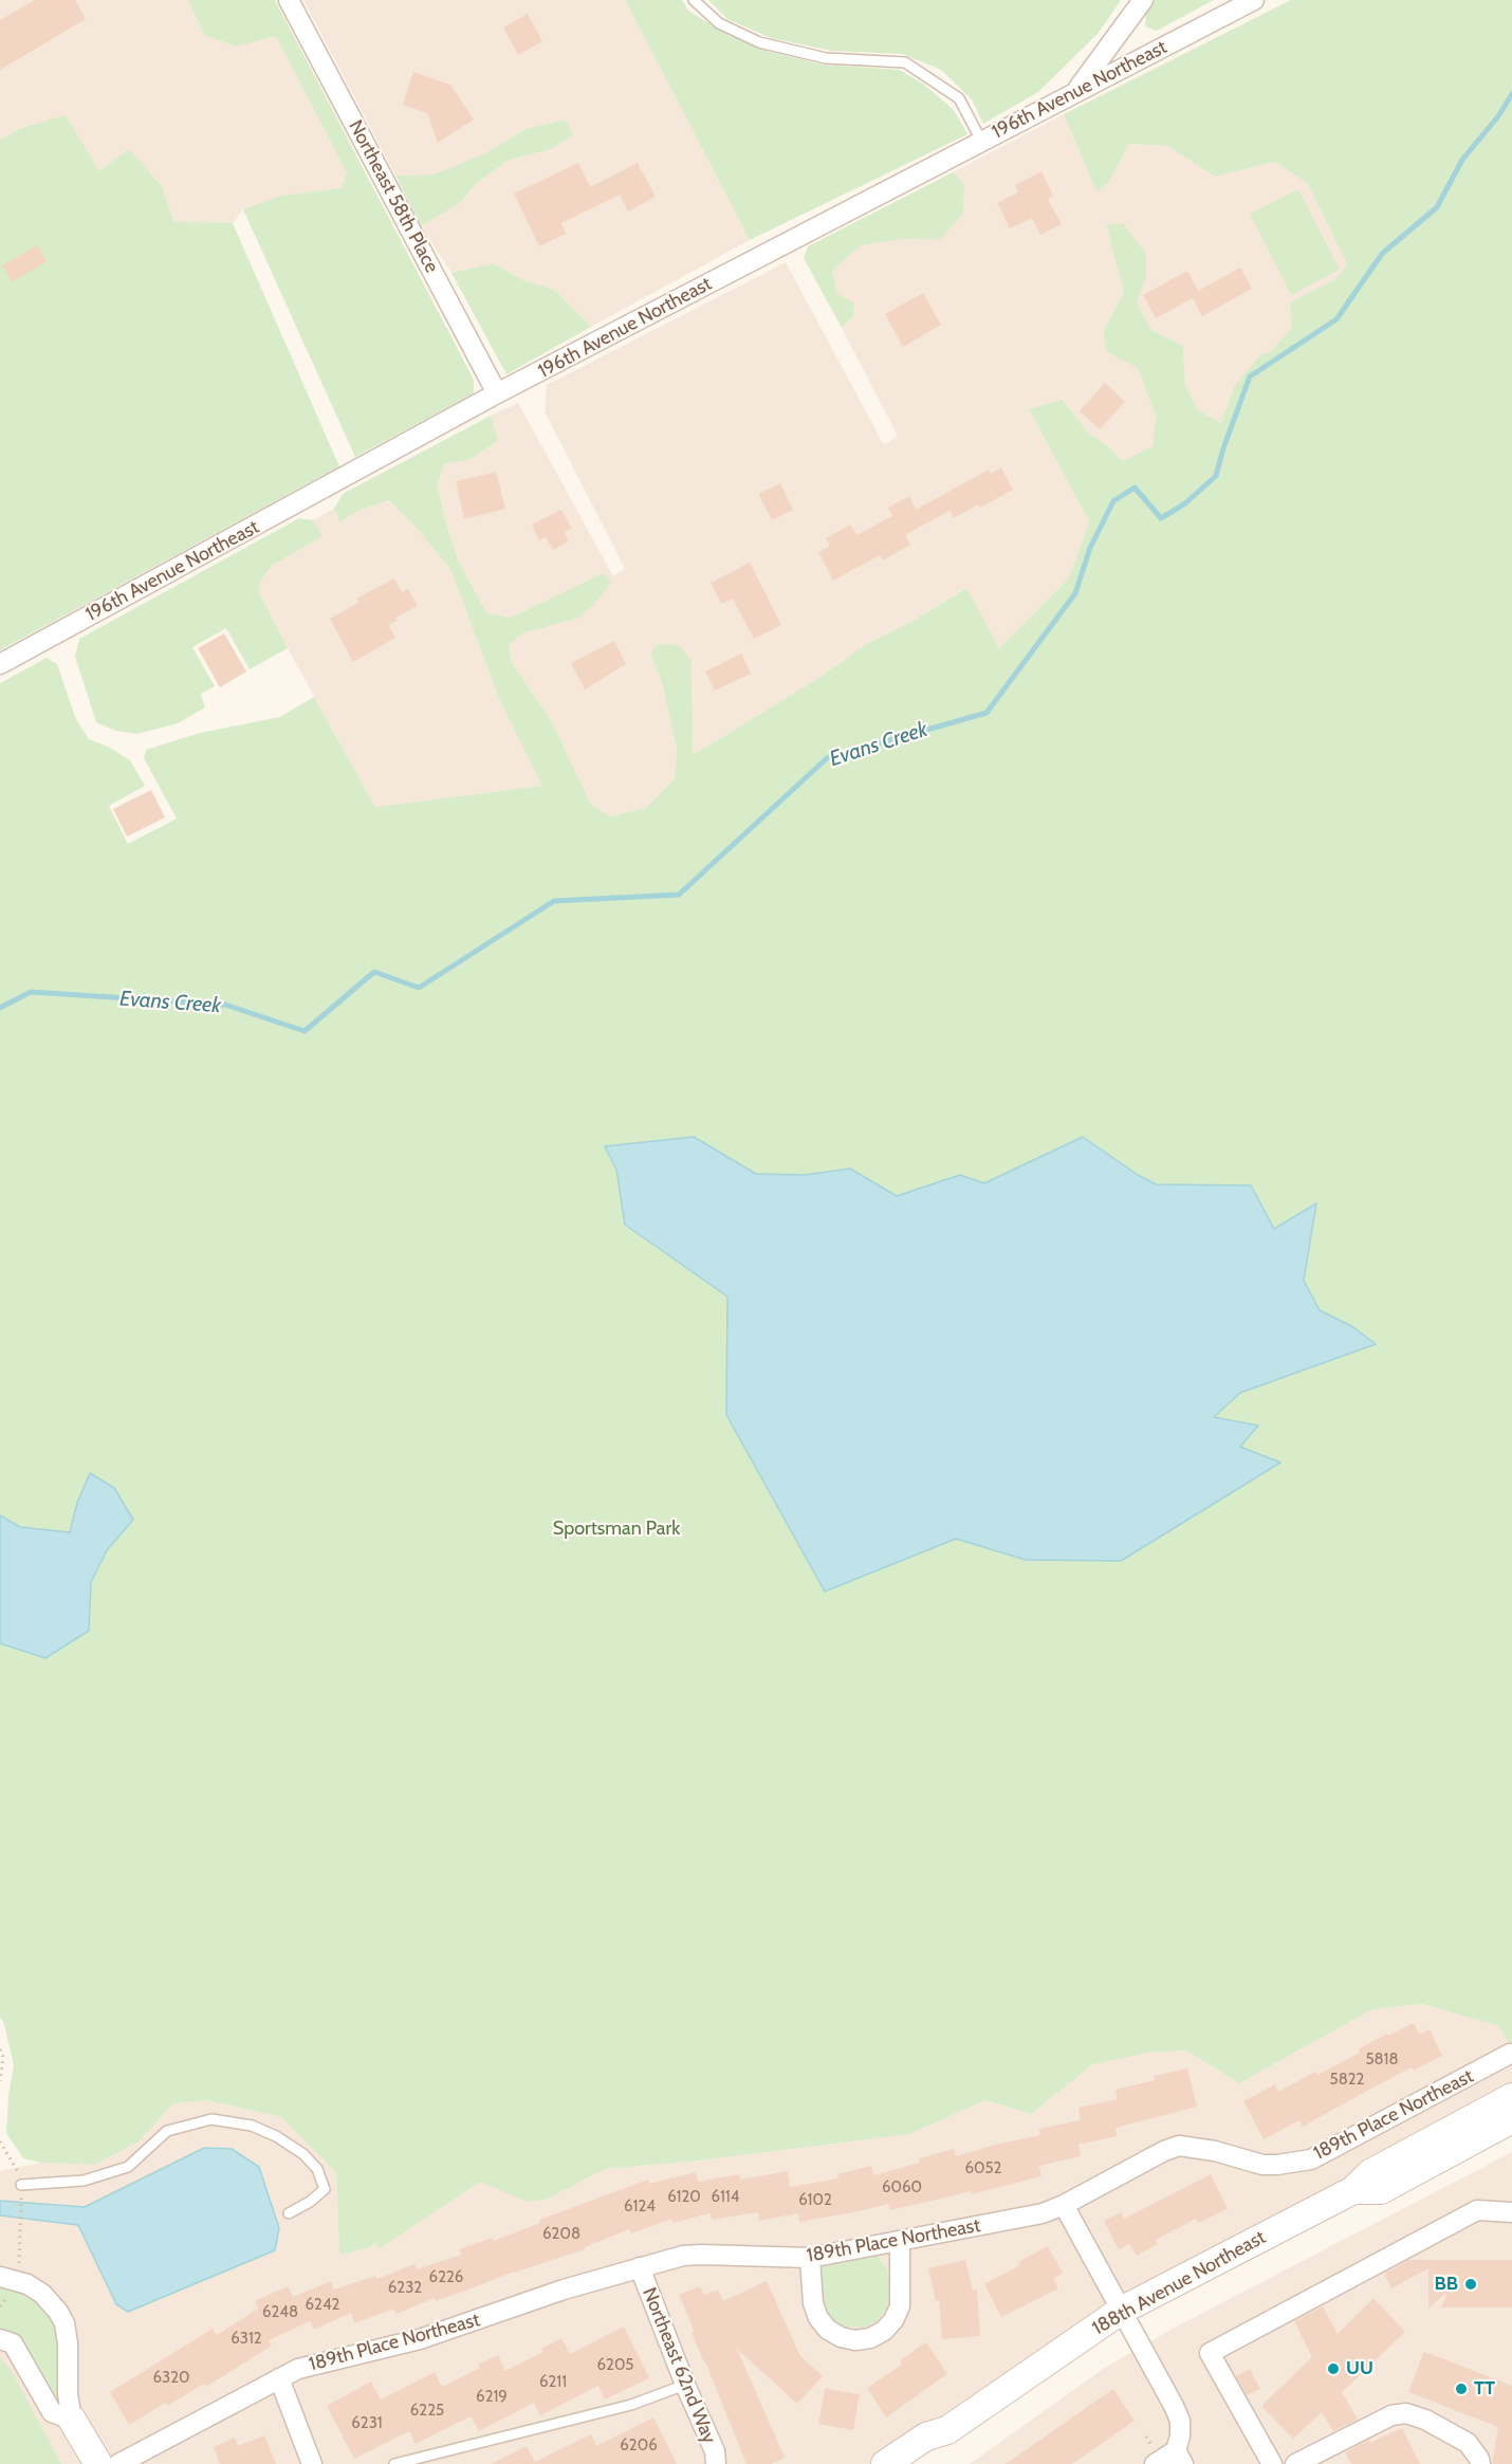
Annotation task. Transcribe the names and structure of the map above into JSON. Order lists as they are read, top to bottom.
{
  "streets": {
    "street": [
      "196th Avenue Northeast",
      "Northeast 58th Place",
      "189th Place Northeast",
      "188th Avenue Northeast",
      "Northeast 62nd Way"
    ]
  },
  "crossings": [
    ["196th Avenue Northeast", "Northeast 58th Place"],
    ["189th Place Northeast", "Northeast 62nd Way"]
  ],
  "water": ["Evans Creek"],
  "parks": ["Sportsman Park"],
  "places": ["BB", "UU", "TT"],
  "house_numbers": [
    "5818",
    "5822",
    "6052",
    "6060",
    "6120",
    "6114",
    "6102",
    "6124",
    "6208",
    "6226",
    "6232",
    "6242",
    "6248",
    "6312",
    "6205",
    "6320",
    "6211",
    "6219",
    "6225",
    "6231",
    "6206"
  ]
}
